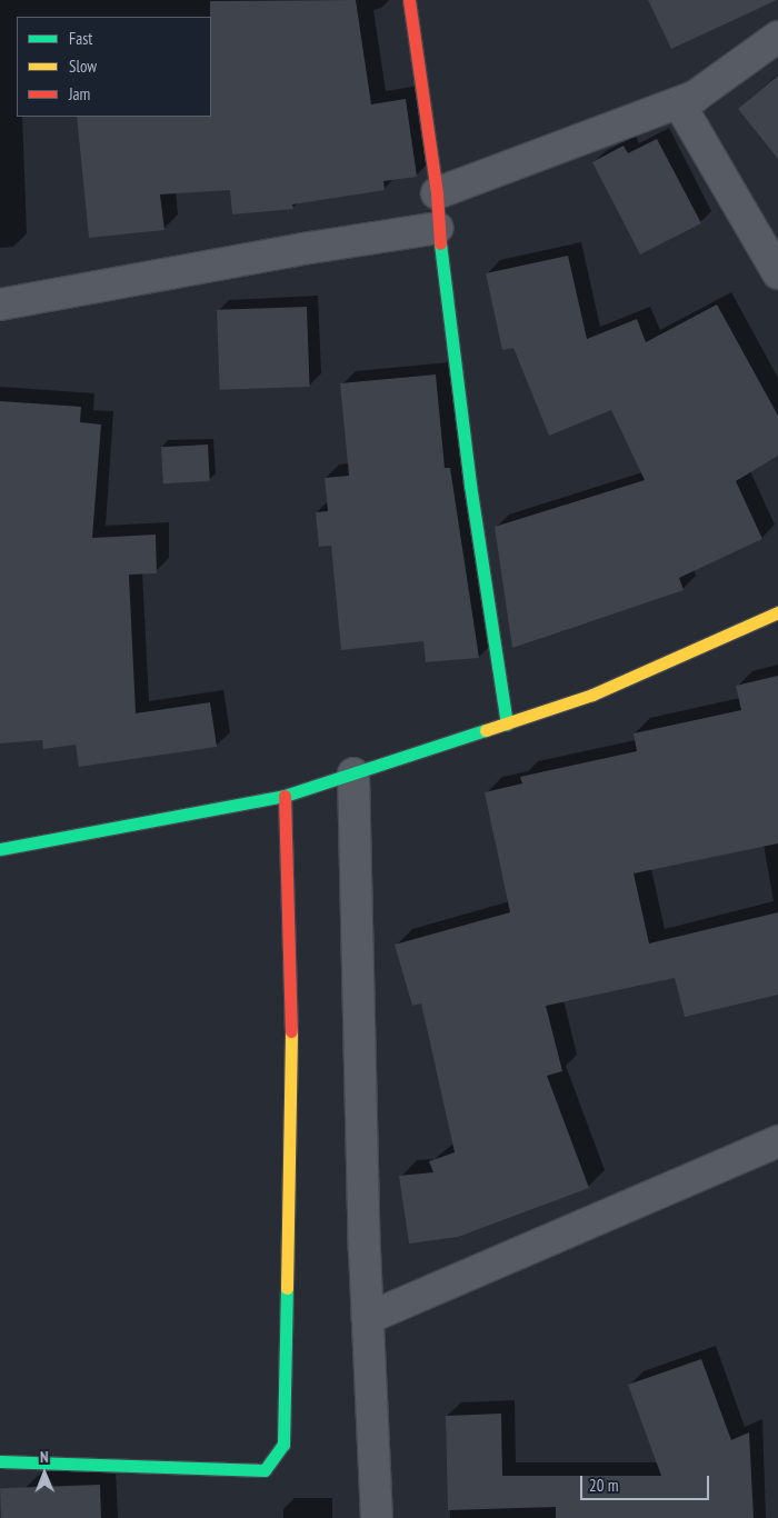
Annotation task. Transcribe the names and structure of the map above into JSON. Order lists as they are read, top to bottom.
{
  "legend": ["Fast", "Slow", "Jam"],
  "scale_bar": "20 m",
  "north": "top"
}
